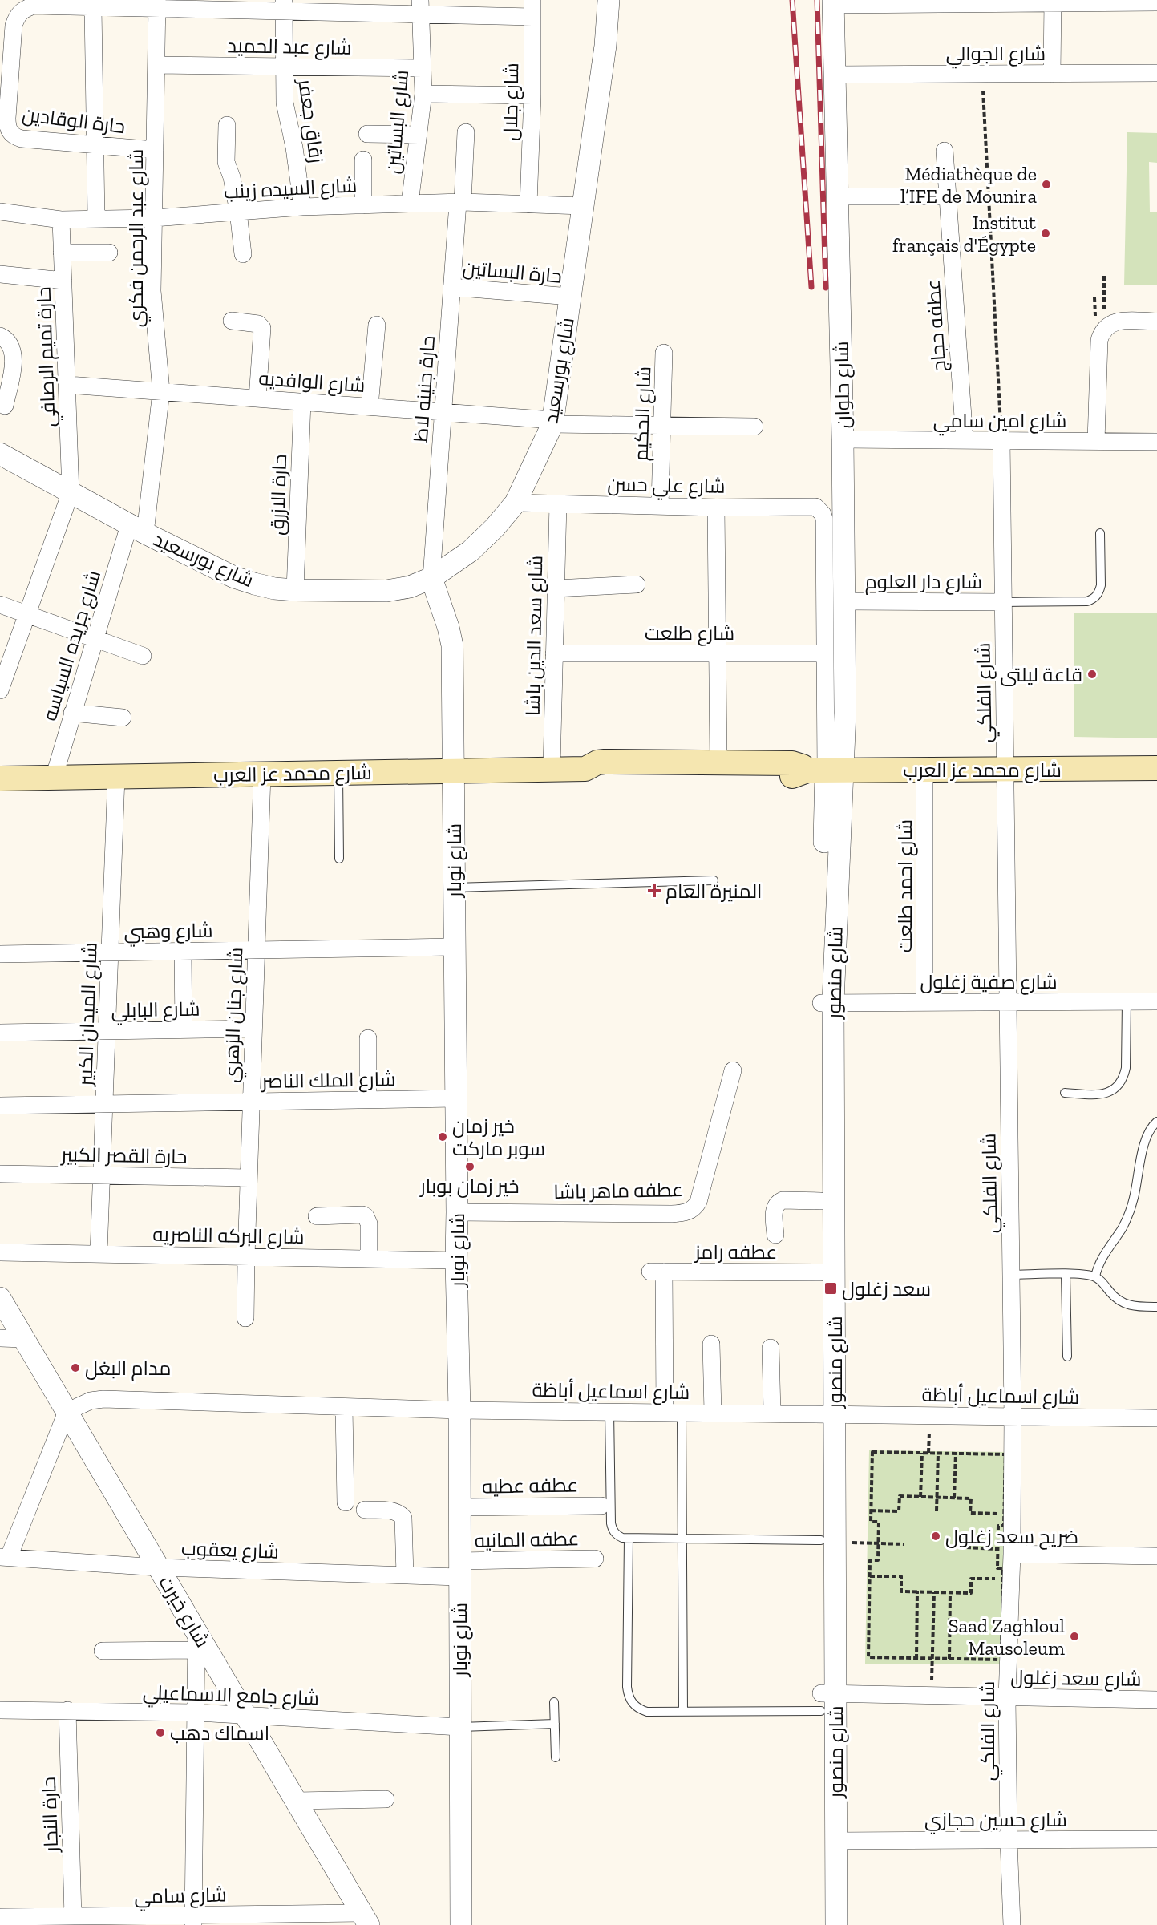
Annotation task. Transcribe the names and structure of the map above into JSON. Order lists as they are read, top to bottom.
{
  "streets": {
    "main road": ["شارع محمد عز العرب"],
    "street": [
      "شارع عبد الحميد",
      "شارع الجوالي",
      "شارع جلال",
      "حارة الوقادين",
      "زقاق جعفر",
      "شارع البساتين",
      "شارع السيده زينب",
      "شارع عبد الرحمن فكري",
      "حارة البساتين",
      "عطفه حجاج",
      "حارة تميم الرصافي",
      "شارع بورسعيد",
      "شارع الوافديه",
      "شارع حلوان",
      "حارة جنينه لاظ",
      "شارع الحكيم",
      "شارع امين سامي",
      "شارع علي حسن",
      "حارة الازرق",
      "شارع دار العلوم",
      "شارع طلعت",
      "شارع سعد الدين باشا",
      "شارع جريده السياسه",
      "شارع الفلكي",
      "شارع نوبار",
      "شارع احمد طلعت",
      "شارع وهبي",
      "شارع منصور",
      "شارع صفية زغلول",
      "شارع البابلي",
      "شارع الميدان الكبير",
      "شارع جنان الزهري",
      "شارع الملك الناصر",
      "حارة القصر الكبير",
      "عطفه ماهر باشا",
      "شارع البركه الناصريه",
      "عطفه رامز",
      "شارع اسماعيل أباظة",
      "عطفه عطيه",
      "عطفه المانيه",
      "شارع يعقوب",
      "شارع خيرت",
      "شارع سعد زغلول",
      "شارع جامع الاسماعيلي",
      "حارة النجار",
      "شارع حسين حجازي",
      "شارع سامي"
    ]
  },
  "crossings": [
    ["شارع عبد الحميد", "زقاق جعفر"],
    ["شارع عبد الحميد", "شارع البساتين"],
    ["شارع عبد الحميد", "شارع عبد الرحمن فكري"],
    ["شارع الجوالي", "شارع حلوان"],
    ["شارع جلال", "شارع السيده زينب"],
    ["حارة الوقادين", "شارع عبد الرحمن فكري"],
    ["زقاق جعفر", "شارع السيده زينب"],
    ["شارع البساتين", "شارع السيده زينب"],
    ["شارع السيده زينب", "شارع عبد الرحمن فكري"],
    ["شارع السيده زينب", "حارة تميم الرصافي"],
    ["شارع السيده زينب", "شارع بورسعيد"],
    ["شارع السيده زينب", "حارة جنينه لاظ"],
    ["شارع عبد الرحمن فكري", "شارع بورسعيد"],
    ["شارع عبد الرحمن فكري", "شارع الوافديه"],
    ["شارع عبد الرحمن فكري", "شارع جريده السياسه"],
    ["حارة البساتين", "شارع بورسعيد"],
    ["حارة البساتين", "حارة جنينه لاظ"],
    ["عطفه حجاج", "شارع امين سامي"],
    ["حارة تميم الرصافي", "شارع بورسعيد"],
    ["حارة تميم الرصافي", "شارع الوافديه"],
    ["شارع بورسعيد", "شارع الوافديه"],
    ["شارع بورسعيد", "حارة جنينه لاظ"],
    ["شارع بورسعيد", "شارع علي حسن"],
    ["شارع بورسعيد", "حارة الازرق"],
    ["شارع بورسعيد", "شارع جريده السياسه"],
    ["شارع بورسعيد", "شارع نوبار"],
    ["شارع الوافديه", "حارة جنينه لاظ"],
    ["شارع الوافديه", "شارع الحكيم"],
    ["شارع الوافديه", "حارة الازرق"],
    ["شارع حلوان", "شارع امين سامي"],
    ["شارع حلوان", "شارع دار العلوم"],
    ["شارع حلوان", "شارع محمد عز العرب"],
    ["شارع حلوان", "شارع منصور"],
    ["حارة جنينه لاظ", "شارع نوبار"],
    ["شارع الحكيم", "شارع علي حسن"],
    ["شارع امين سامي", "شارع الفلكي"],
    ["شارع علي حسن", "شارع طلعت"],
    ["شارع علي حسن", "شارع سعد الدين باشا"],
    ["شارع دار العلوم", "شارع الفلكي"],
    ["شارع طلعت", "شارع سعد الدين باشا"],
    ["شارع سعد الدين باشا", "شارع محمد عز العرب"],
    ["شارع جريده السياسه", "شارع محمد عز العرب"],
    ["شارع الفلكي", "شارع محمد عز العرب"],
    ["شارع الفلكي", "شارع صفية زغلول"],
    ["شارع الفلكي", "شارع اسماعيل أباظة"],
    ["شارع الفلكي", "شارع سعد زغلول"],
    ["شارع الفلكي", "شارع حسين حجازي"],
    ["شارع محمد عز العرب", "شارع نوبار"],
    ["شارع محمد عز العرب", "شارع احمد طلعت"],
    ["شارع محمد عز العرب", "شارع منصور"],
    ["شارع محمد عز العرب", "شارع الميدان الكبير"],
    ["شارع محمد عز العرب", "شارع جنان الزهري"],
    ["شارع نوبار", "شارع وهبي"],
    ["شارع نوبار", "شارع الملك الناصر"],
    ["شارع نوبار", "عطفه ماهر باشا"],
    ["شارع نوبار", "شارع البركه الناصريه"],
    ["شارع نوبار", "شارع اسماعيل أباظة"],
    ["شارع نوبار", "عطفه عطيه"],
    ["شارع نوبار", "عطفه المانيه"],
    ["شارع نوبار", "شارع يعقوب"],
    ["شارع نوبار", "شارع جامع الاسماعيلي"],
    ["شارع احمد طلعت", "شارع صفية زغلول"],
    ["شارع وهبي", "شارع الميدان الكبير"],
    ["شارع وهبي", "شارع جنان الزهري"],
    ["شارع منصور", "شارع صفية زغلول"],
    ["شارع منصور", "عطفه رامز"],
    ["شارع منصور", "شارع اسماعيل أباظة"],
    ["شارع منصور", "شارع سعد زغلول"],
    ["شارع منصور", "شارع حسين حجازي"],
    ["شارع البابلي", "شارع الميدان الكبير"],
    ["شارع البابلي", "شارع جنان الزهري"],
    ["شارع الميدان الكبير", "شارع الملك الناصر"],
    ["شارع الميدان الكبير", "حارة القصر الكبير"],
    ["شارع الميدان الكبير", "شارع البركه الناصريه"],
    ["شارع جنان الزهري", "شارع الملك الناصر"],
    ["شارع جنان الزهري", "حارة القصر الكبير"],
    ["شارع جنان الزهري", "شارع البركه الناصريه"],
    ["عطفه رامز", "شارع اسماعيل أباظة"],
    ["شارع اسماعيل أباظة", "شارع خيرت"],
    ["عطفه المانيه", "شارع يعقوب"],
    ["شارع يعقوب", "شارع خيرت"],
    ["شارع خيرت", "شارع جامع الاسماعيلي"],
    ["شارع خيرت", "شارع سامي"],
    ["شارع جامع الاسماعيلي", "حارة النجار"],
    ["حارة النجار", "شارع سامي"]
  ],
  "places": {
    "other": [
      "Médiathèque de l’IFE de Mounira",
      "Institut français d'Égypte",
      "قاعة ليلتى",
      "خير زمان سوبر ماركت",
      "خير زمان بوبار",
      "مدام البغل",
      "ضريح سعد زغلول",
      "Saad Zaghloul Mausoleum",
      "اسماك دهب"
    ],
    "health": ["المنيرة العام"],
    "transit": ["سعد زغلول"]
  }
}
